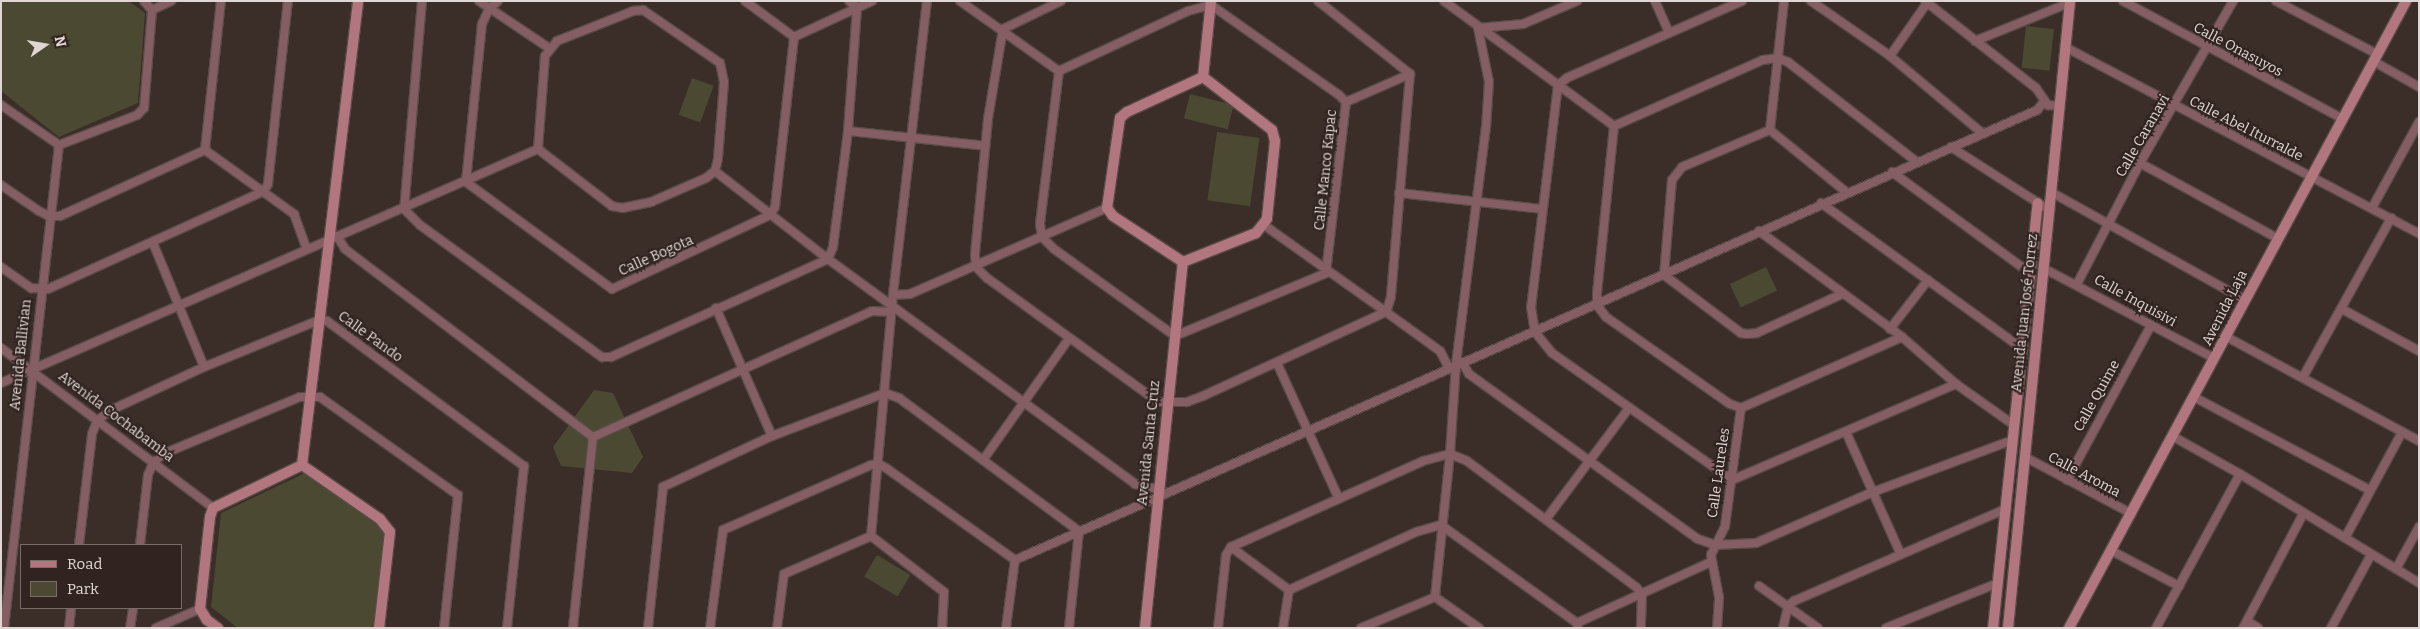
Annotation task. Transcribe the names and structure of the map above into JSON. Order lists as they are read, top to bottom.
{
  "streets": {
    "street": [
      "Calle Onasuyos",
      "Calle Abel Iturralde",
      "Calle Caranavi",
      "Calle Manco Kapac",
      "Calle Bogota",
      "Calle Inquisivi",
      "Avenida Laja",
      "Avenida Juan José Torrez",
      "Calle Pando",
      "Avenida Ballivian",
      "Calle Quime",
      "Avenida Cochabamba",
      "Avenida Santa Cruz",
      "Calle Laureles",
      "Calle Aroma"
    ]
  },
  "crossings": [
    ["Calle Onasuyos", "Calle Caranavi"],
    ["Calle Onasuyos", "Avenida Laja"],
    ["Calle Abel Iturralde", "Calle Caranavi"],
    ["Calle Abel Iturralde", "Avenida Laja"],
    ["Calle Abel Iturralde", "Avenida Juan José Torrez"],
    ["Calle Caranavi", "Calle Inquisivi"],
    ["Calle Inquisivi", "Avenida Laja"],
    ["Calle Inquisivi", "Avenida Juan José Torrez"],
    ["Calle Inquisivi", "Calle Quime"],
    ["Avenida Laja", "Calle Aroma"],
    ["Avenida Juan José Torrez", "Calle Aroma"],
    ["Calle Pando", "Avenida Cochabamba"],
    ["Avenida Ballivian", "Avenida Cochabamba"],
    ["Calle Quime", "Calle Aroma"]
  ],
  "legend": ["Road", "Park"],
  "north": "right"
}
